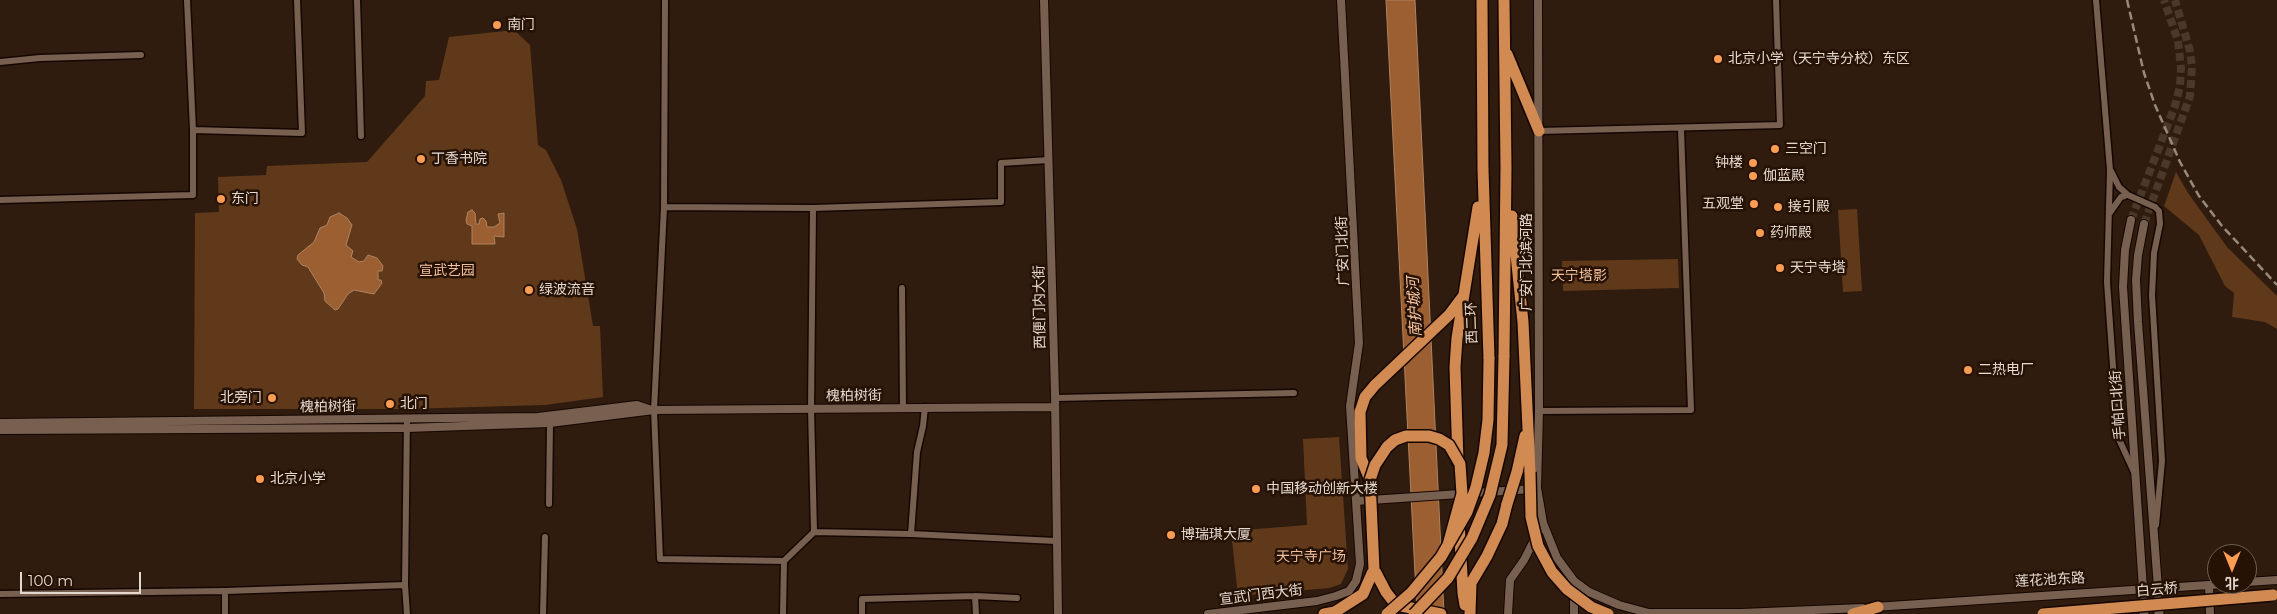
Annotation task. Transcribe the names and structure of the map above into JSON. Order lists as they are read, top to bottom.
{
  "streets": {
    "highway": ["西二环", "白云桥"],
    "street": [
      "广安门北街",
      "广安门北滨河路",
      "西便门内大街",
      "槐柏树街",
      "手帕口北街",
      "莲花池东路",
      "宣武门西大街"
    ]
  },
  "crossings": [
    ["广安门北街", "宣武门西大街"],
    ["广安门北滨河路", "莲花池东路"],
    ["西便门内大街", "槐柏树街"],
    ["手帕口北街", "莲花池东路"]
  ],
  "water": ["南护城河"],
  "parks": ["宣武艺园", "天宁塔影", "天宁寺广场"],
  "places": [
    "南门",
    "北京小学（天宁寺分校）东区",
    "三空门",
    "丁香书院",
    "钟楼",
    "伽蓝殿",
    "东门",
    "五观堂",
    "接引殿",
    "药师殿",
    "天宁寺塔",
    "绿波流音",
    "二热电厂",
    "北旁门",
    "北门",
    "北京小学",
    "中国移动创新大楼",
    "博瑞琪大厦"
  ],
  "scale_bar": "100 m",
  "north": "bottom"
}
